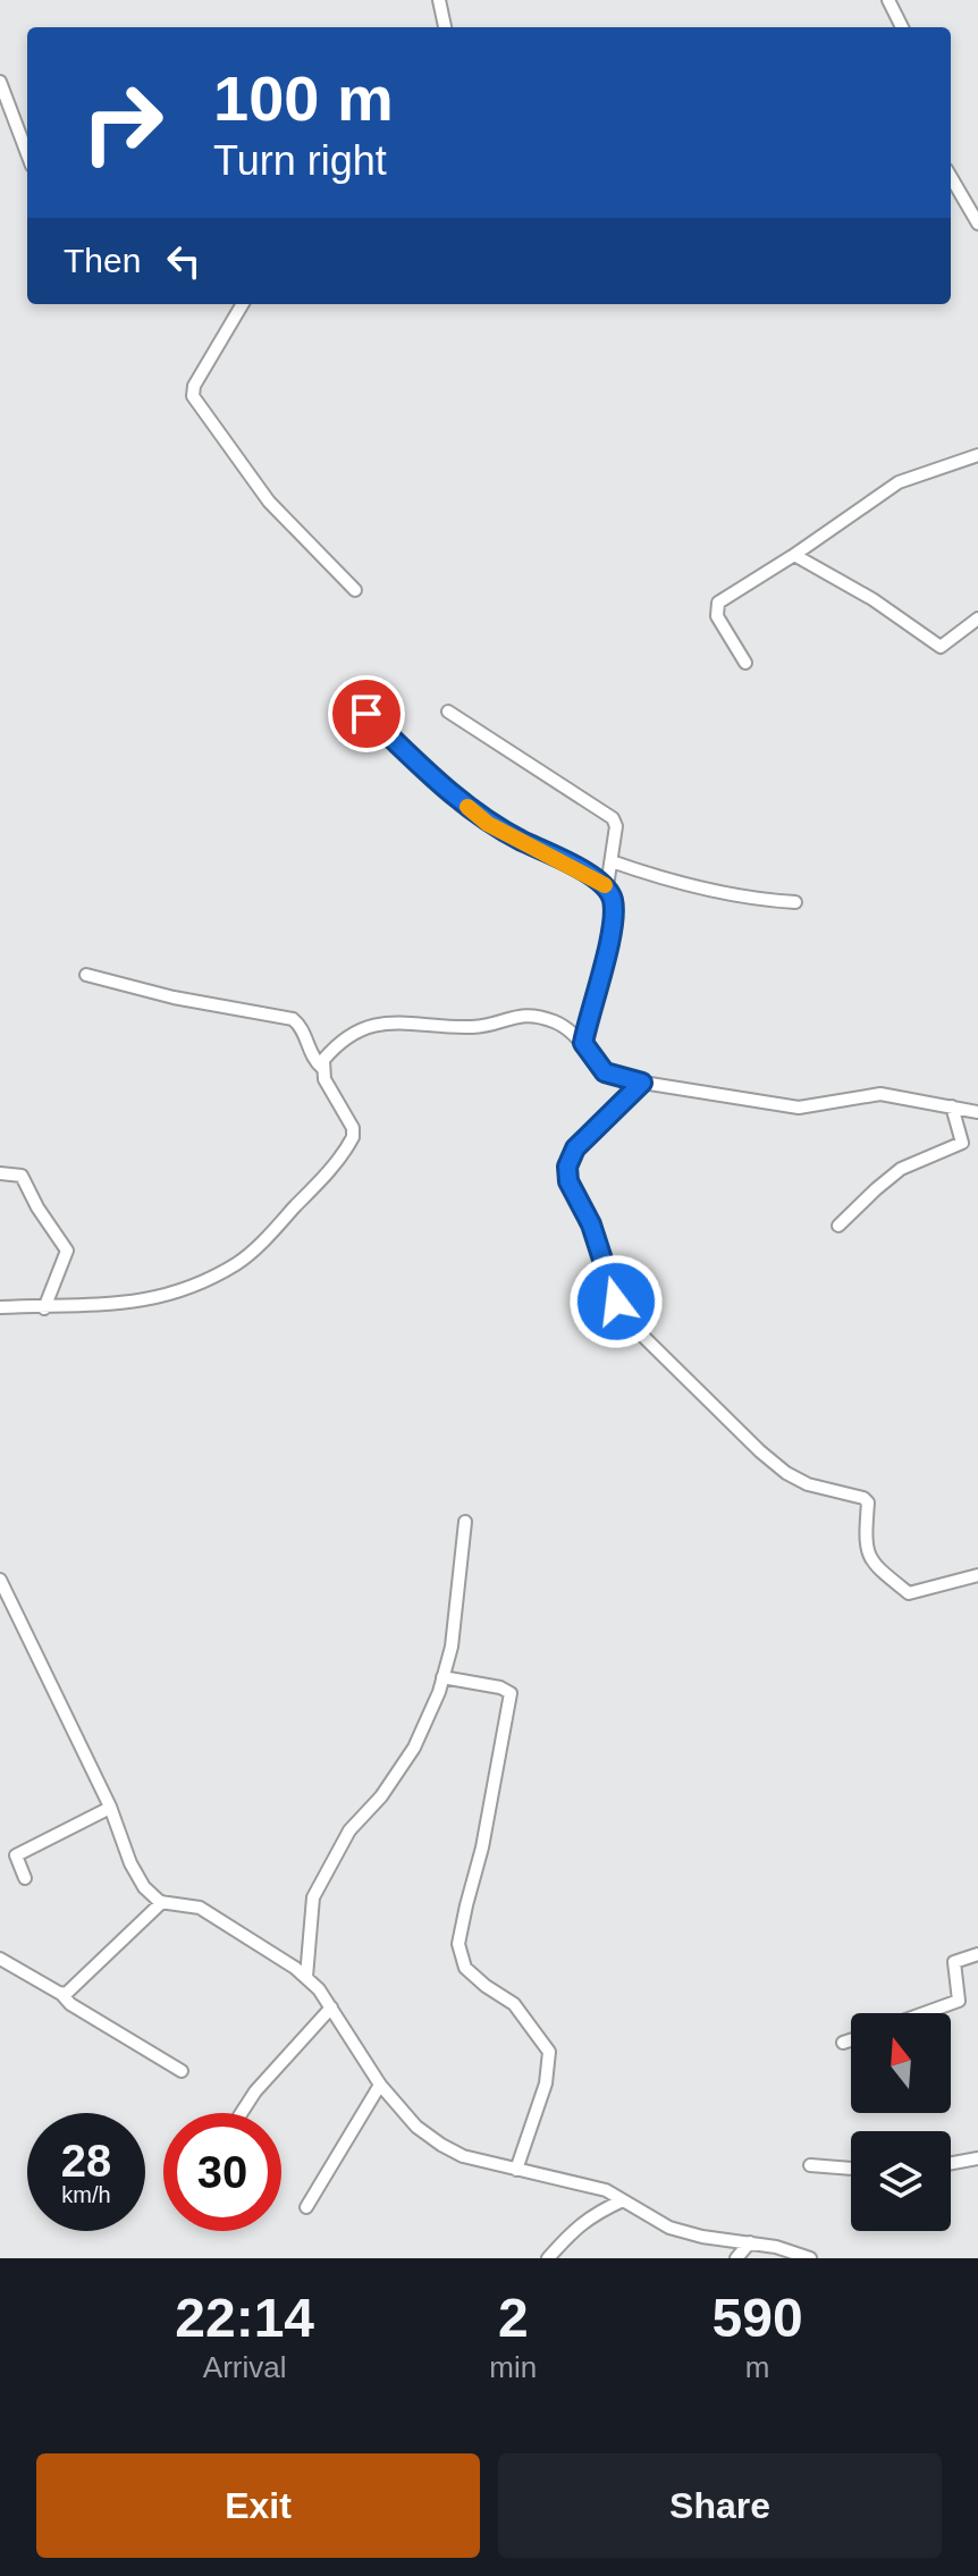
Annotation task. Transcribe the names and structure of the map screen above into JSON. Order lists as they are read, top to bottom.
{
  "north": "top",
  "page": {
    "turn": ["100 m", "Turn right"],
    "then": "Then",
    "speed": "28 km/h",
    "limit": "30",
    "eta": [
      "22:14",
      "Arrival",
      "2",
      "min",
      "590",
      "m"
    ],
    "buttons": ["Exit", "Share"]
  }
}
